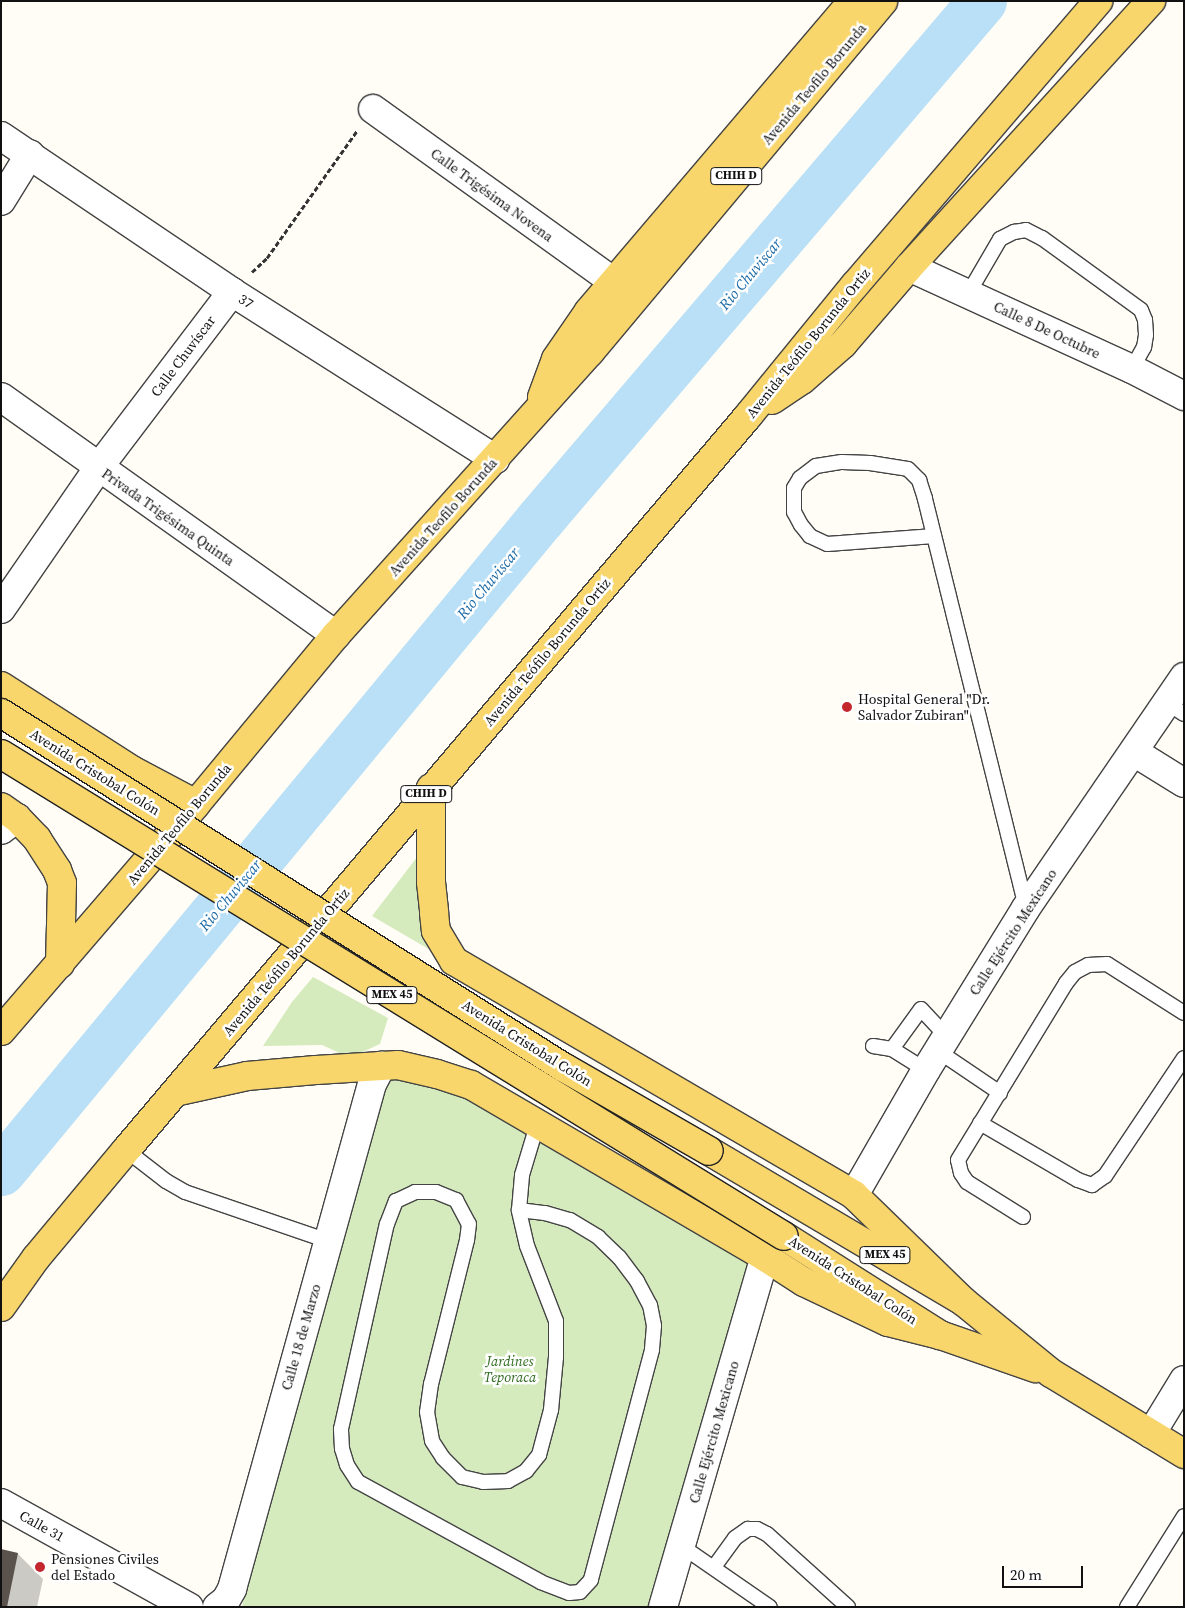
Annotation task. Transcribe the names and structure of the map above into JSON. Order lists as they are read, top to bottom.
{
  "streets": {
    "main road": [
      "Avenida Teofilo Borunda",
      "CHIH D",
      "Avenida Teófilo Borunda Ortiz",
      "Avenida Cristobal Colón",
      "MEX 45"
    ],
    "street": [
      "Calle Trigésima Novena",
      "37",
      "Calle 8 De Octubre",
      "Calle Chuvíscar",
      "Privada Trigésima Quinta",
      "Calle Ejército Mexicano",
      "Calle 18 de Marzo",
      "Calle 31"
    ]
  },
  "crossings": [
    ["Avenida Teofilo Borunda", "37"],
    ["Avenida Teofilo Borunda", "Privada Trigésima Quinta"],
    ["37", "Calle Chuvíscar"],
    ["Calle Chuvíscar", "Privada Trigésima Quinta"]
  ],
  "water": ["Rio Chuviscar"],
  "parks": ["Jardines Teporaca"],
  "places": ["Hospital General \"Dr. Salvador Zubiran\"", "Pensiones Civiles del Estado"],
  "scale_bar": "20 m"
}
